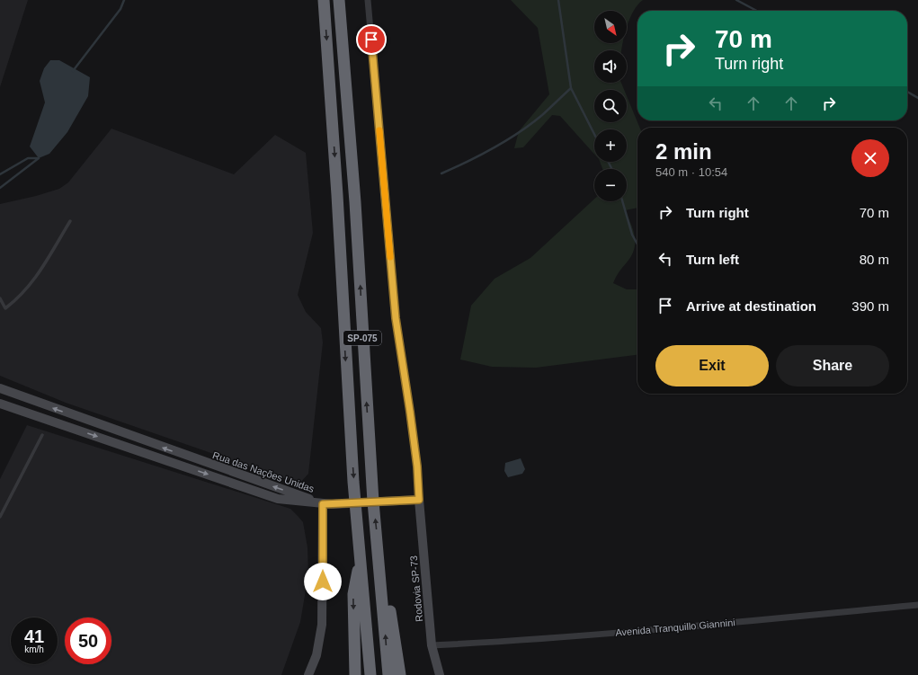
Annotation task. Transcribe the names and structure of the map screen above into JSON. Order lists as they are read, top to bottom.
{
  "streets": {
    "highway": ["SP-075"],
    "main road": ["Rua das Nações Unidas", "Rodovia SP-73"],
    "street": ["Avenida Tranquillo Giannini"]
  },
  "crossings": [
    ["Rodovia SP-73", "Avenida Tranquillo Giannini"]
  ],
  "north": "bottom right",
  "page": {
    "map_buttons": ["+", "−"],
    "turn": ["70 m", "Turn right"],
    "heading": ["2 min", "540 m · 10:54"],
    "list": [
      {
        "name": "Turn right",
        "value": "70 m"
      },
      {
        "name": "Turn left",
        "value": "80 m"
      },
      {
        "name": "Arrive at destination",
        "value": "390 m"
      }
    ],
    "buttons": ["Exit", "Share"],
    "speed": "41 km/h",
    "limit": "50"
  }
}
